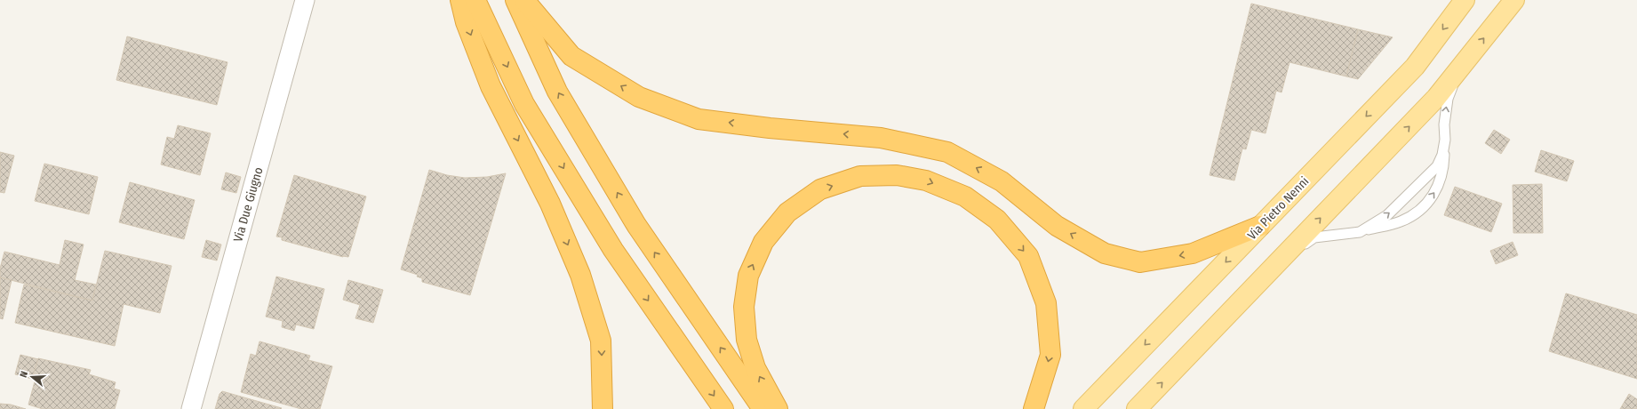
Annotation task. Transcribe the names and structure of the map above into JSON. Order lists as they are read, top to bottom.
{
  "streets": {
    "main road": ["Via Pietro Nenni"],
    "street": ["Via Due Giugno"]
  },
  "north": "left"
}
